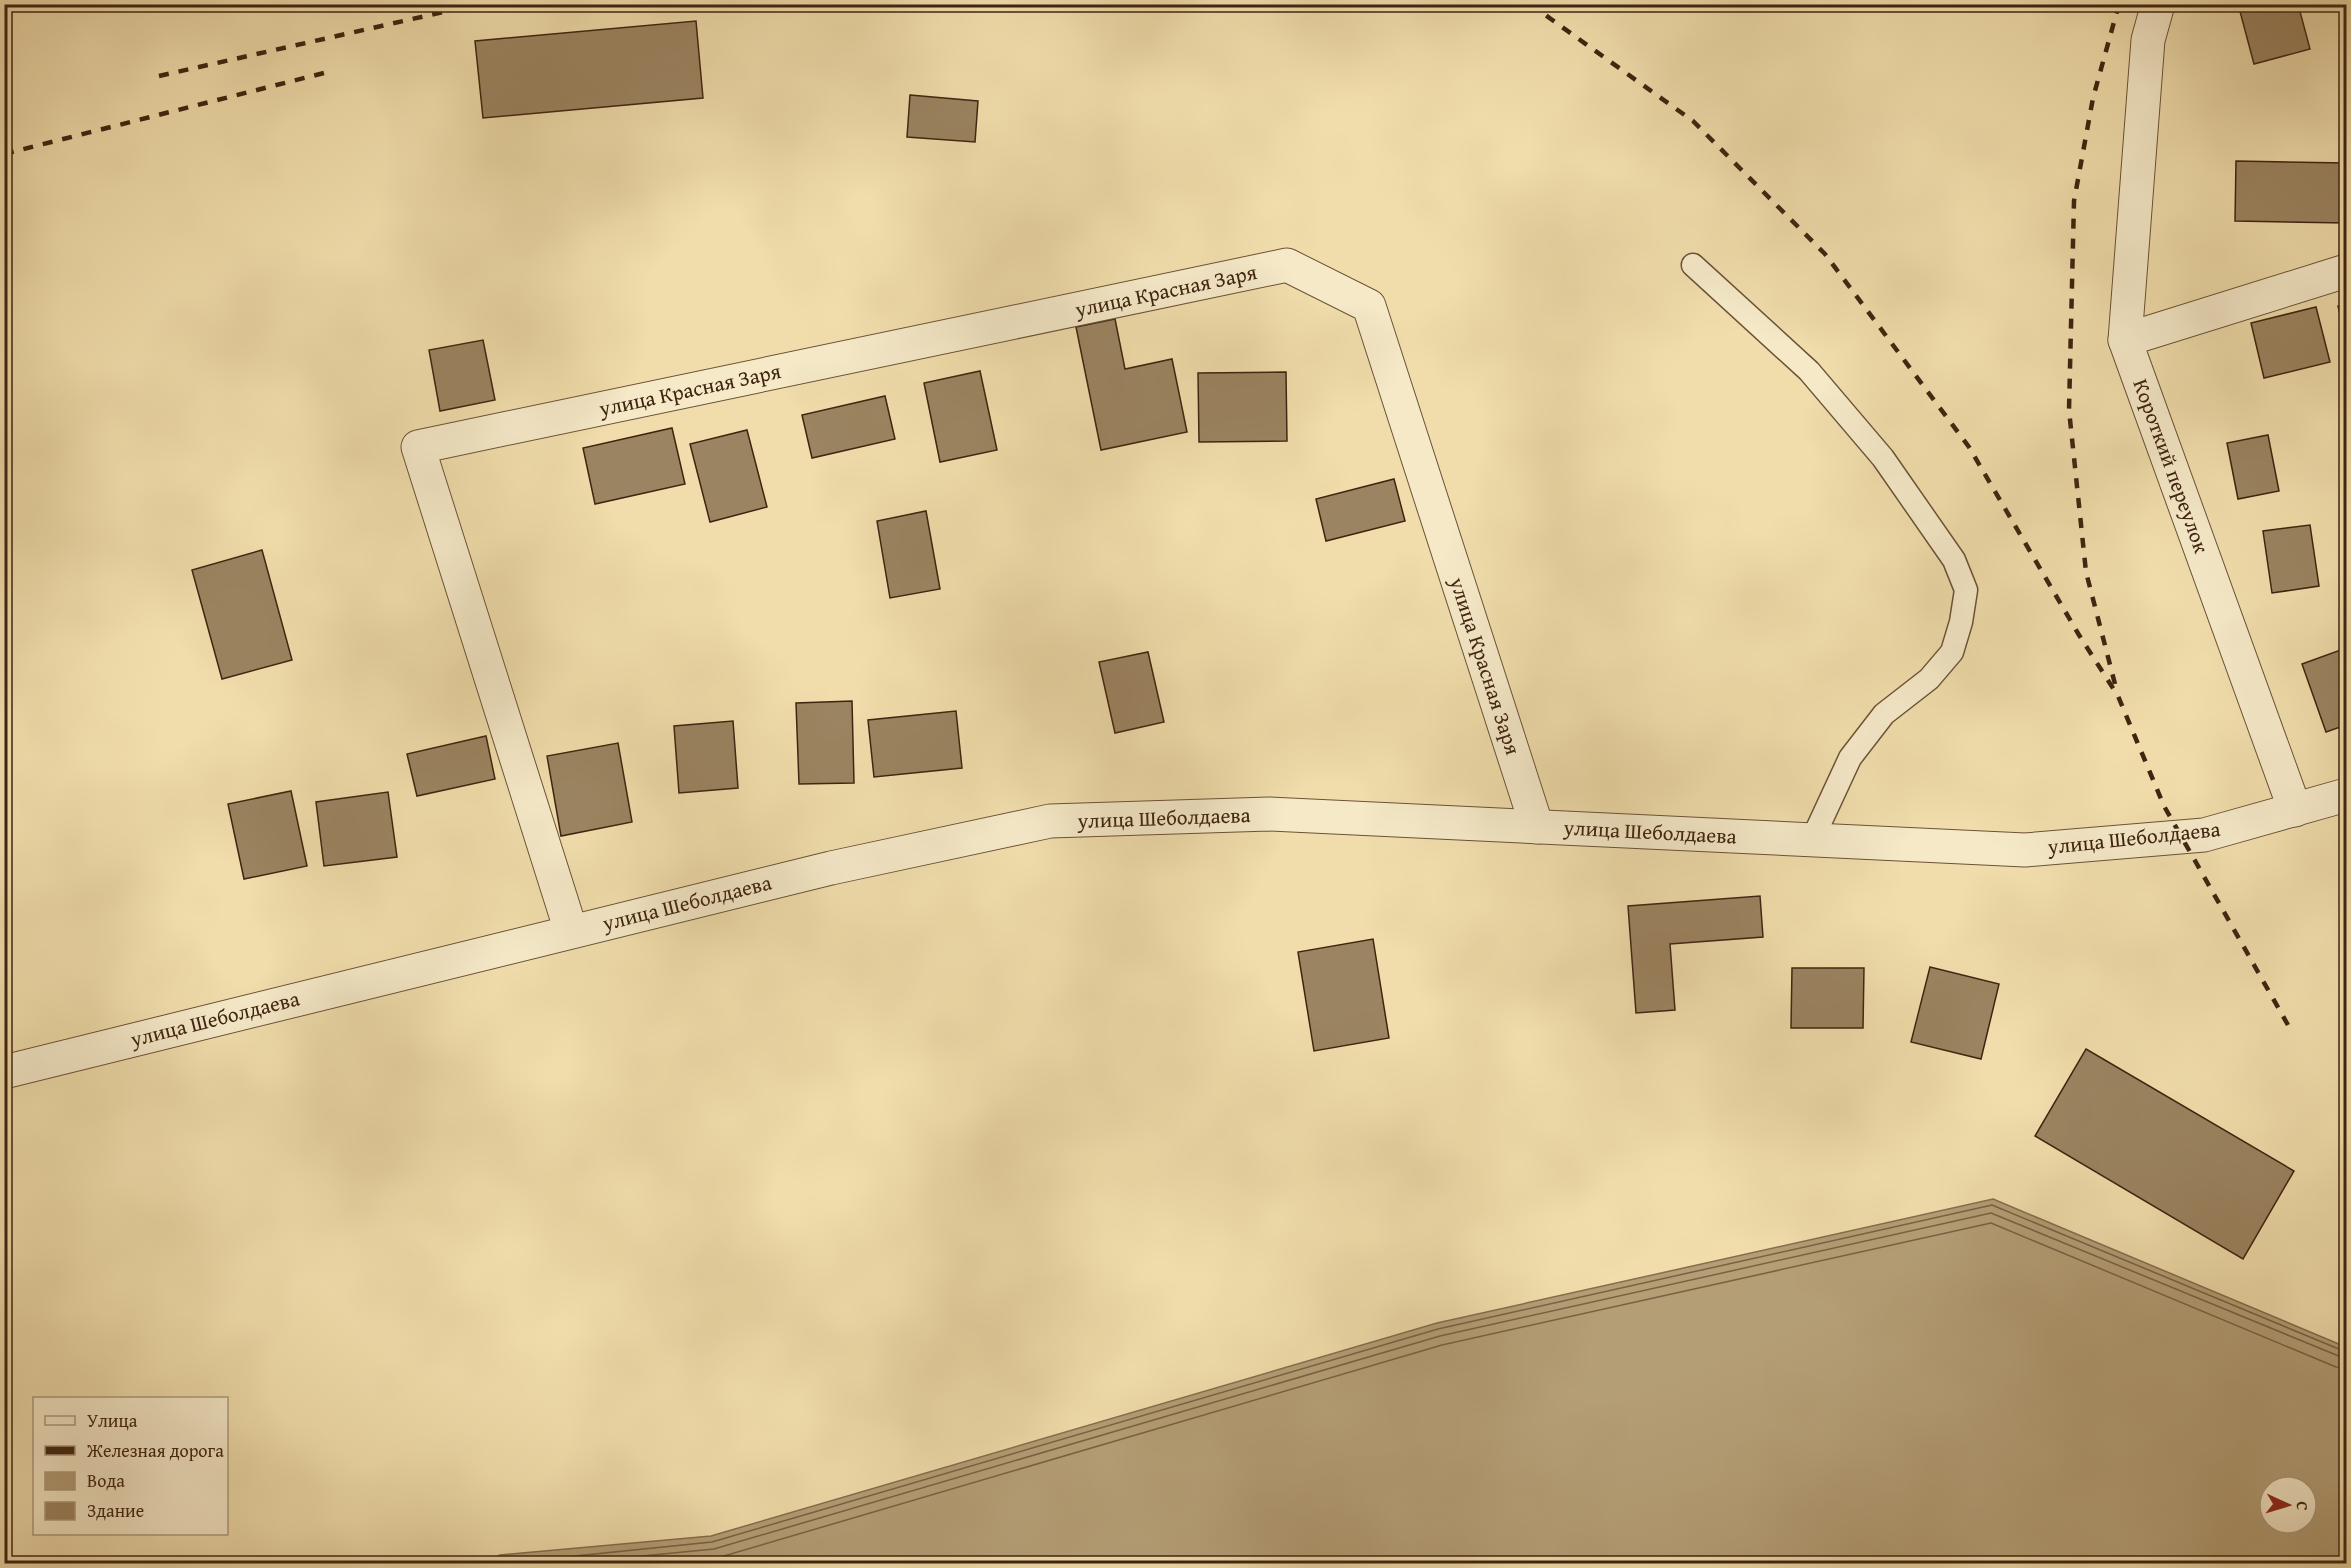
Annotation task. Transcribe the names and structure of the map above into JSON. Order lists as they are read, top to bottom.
{
  "streets": {
    "street": ["улица Красная Заря", "Короткий переулок", "улица Шеболдаева"]
  },
  "crossings": [
    ["улица Красная Заря", "улица Шеболдаева"],
    ["Короткий переулок", "улица Шеболдаева"]
  ],
  "legend": [
    "Улица",
    "Железная дорога",
    "Вода",
    "Здание"
  ],
  "north": "right"
}
